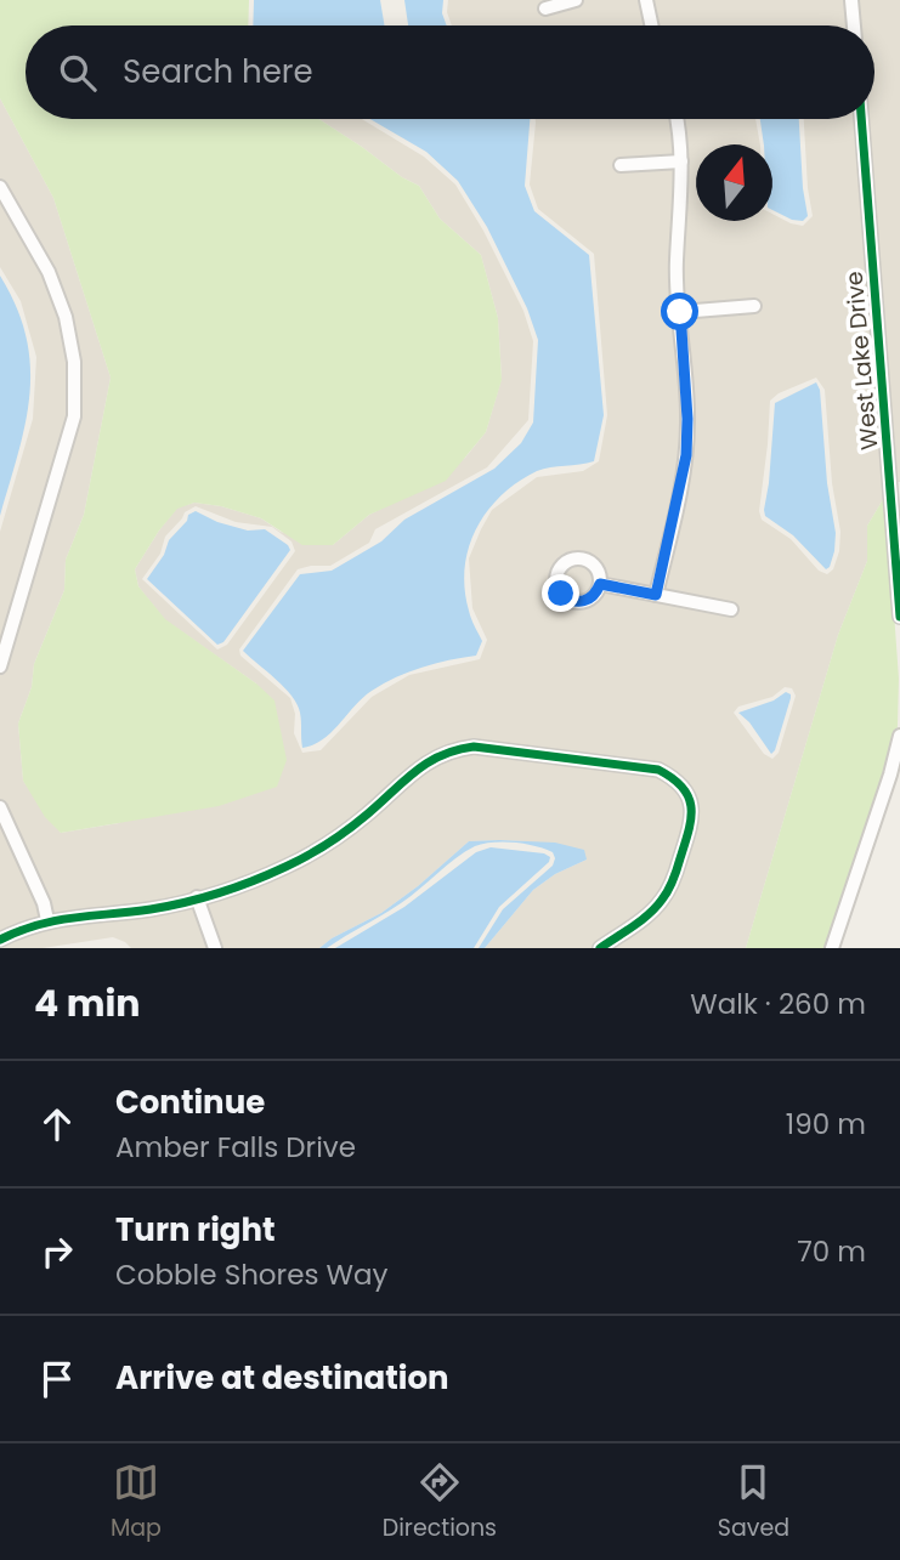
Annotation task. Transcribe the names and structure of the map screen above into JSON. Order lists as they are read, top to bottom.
{
  "streets": {
    "street": ["West Lake Drive"]
  },
  "north": "top",
  "page": {
    "search": "Search here",
    "heading": ["4 min", "Walk · 260 m"],
    "list": [
      ["Continue", "Amber Falls Drive", "190 m"],
      ["Turn right", "Cobble Shores Way", "70 m"],
      "Arrive at destination"
    ],
    "nav": ["Map", "Directions", "Saved"]
  }
}
